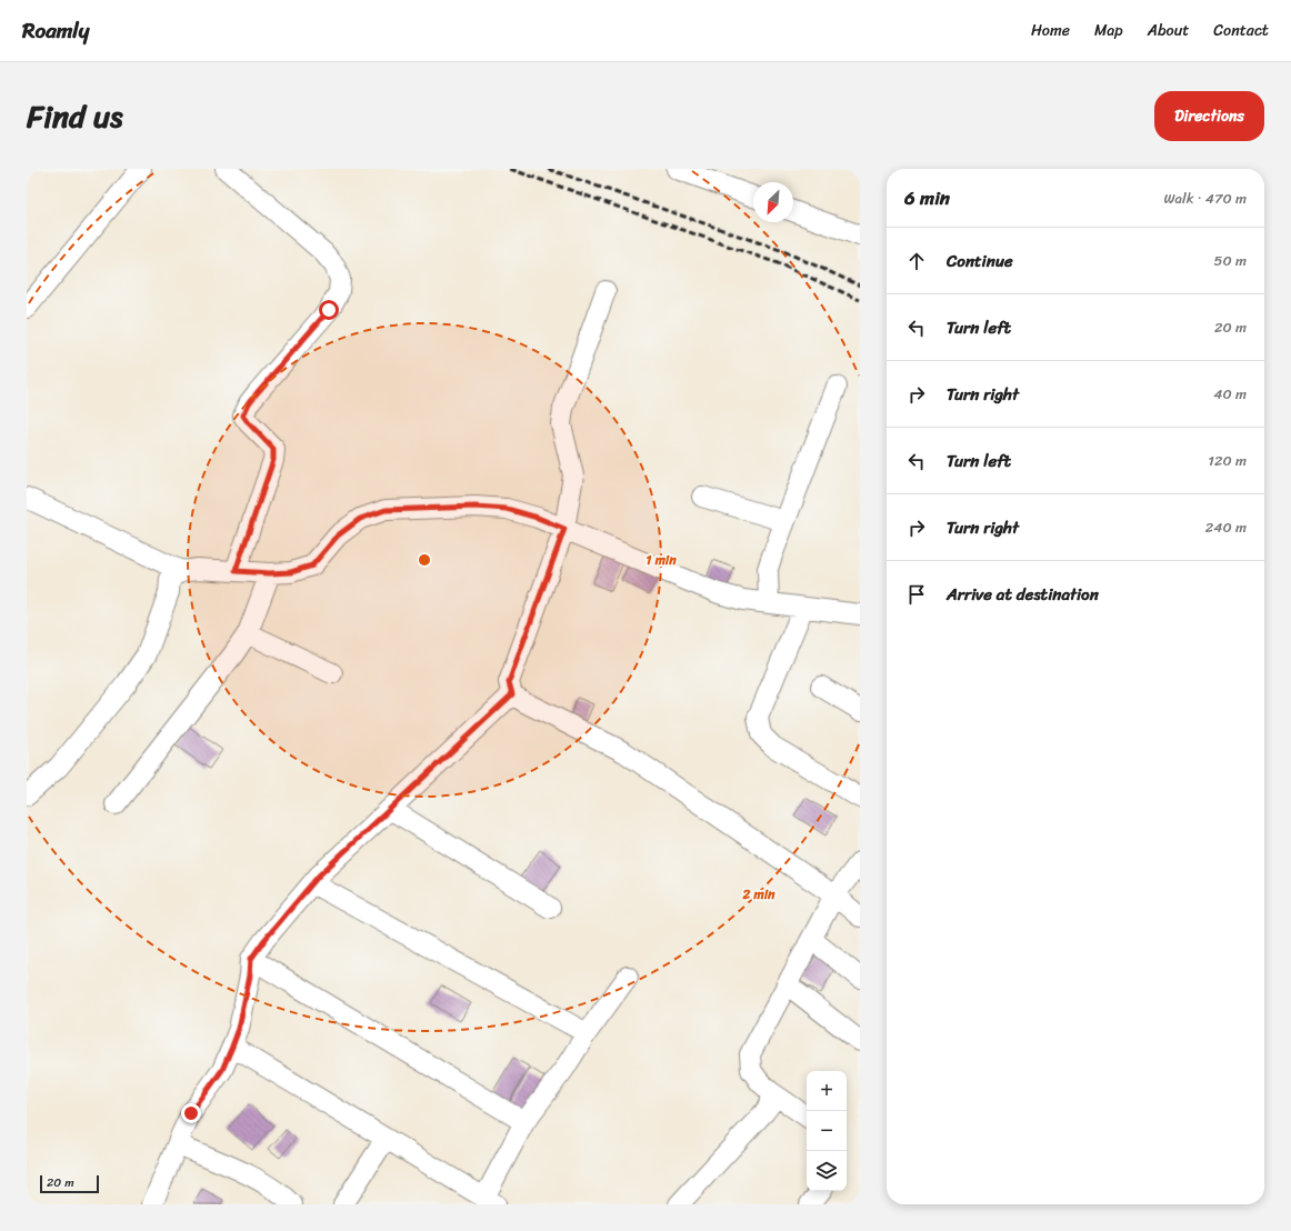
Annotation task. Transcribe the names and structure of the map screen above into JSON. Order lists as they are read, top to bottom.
{
  "scale_bar": "20 m",
  "north": "bottom left",
  "page": {
    "header": "Roamly",
    "nav": [
      "Home",
      "Map",
      "About",
      "Contact"
    ],
    "title": "Find us",
    "buttons": "Directions",
    "heading": ["6 min", "Walk · 470 m"],
    "list": [
      ["Continue", "50 m"],
      ["Turn left", "20 m"],
      ["Turn right", "40 m"],
      ["Turn left", "120 m"],
      ["Turn right", "240 m"],
      "Arrive at destination"
    ],
    "map_buttons": ["+", "−"],
    "scale": "20 m"
  },
  "rings": ["1 min", "2 min"]
}
